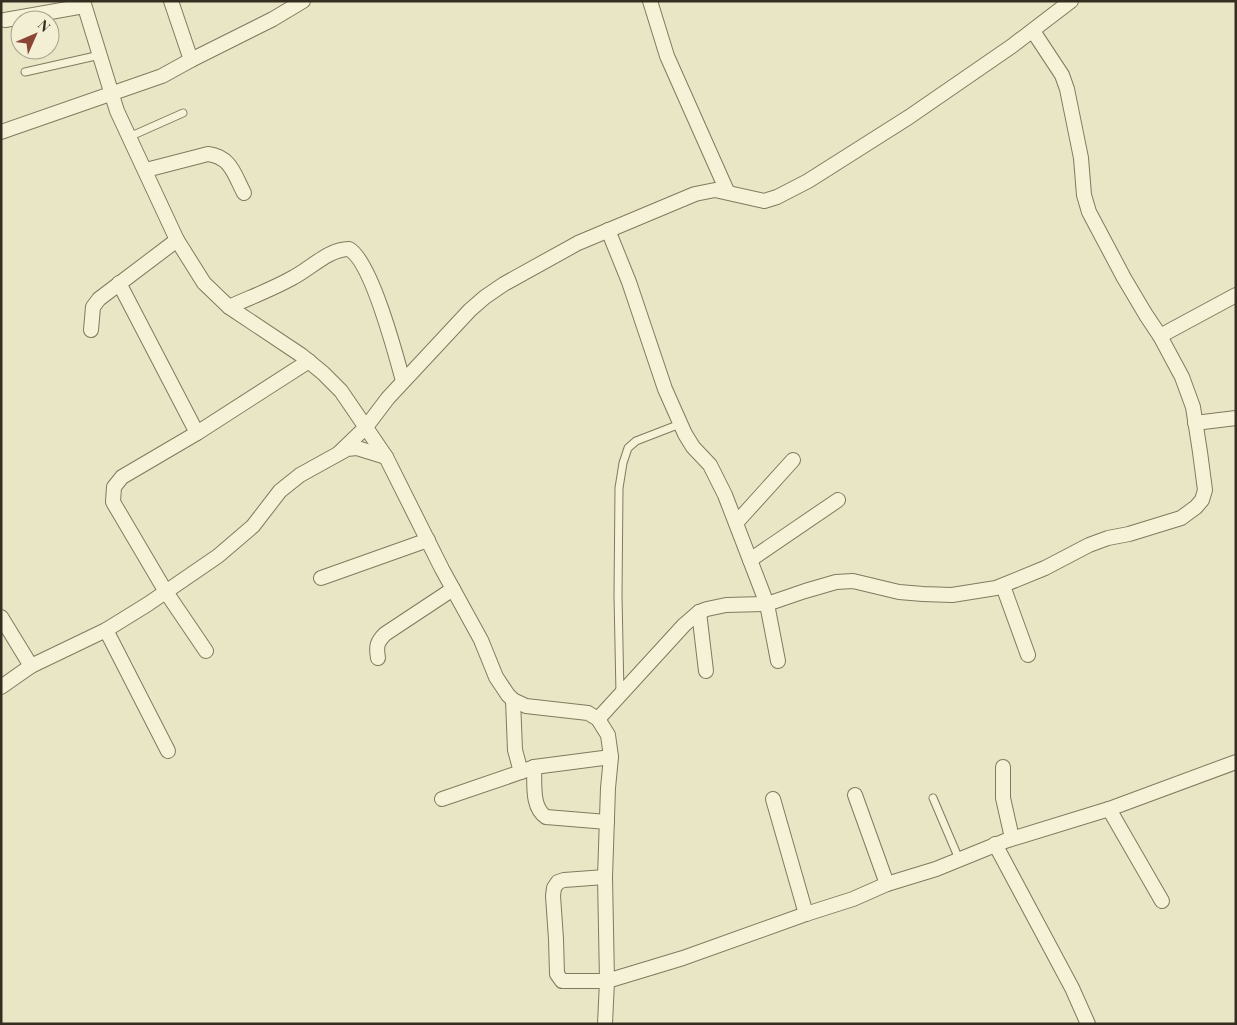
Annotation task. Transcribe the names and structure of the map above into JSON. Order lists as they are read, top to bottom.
{
  "north": "top right"
}
